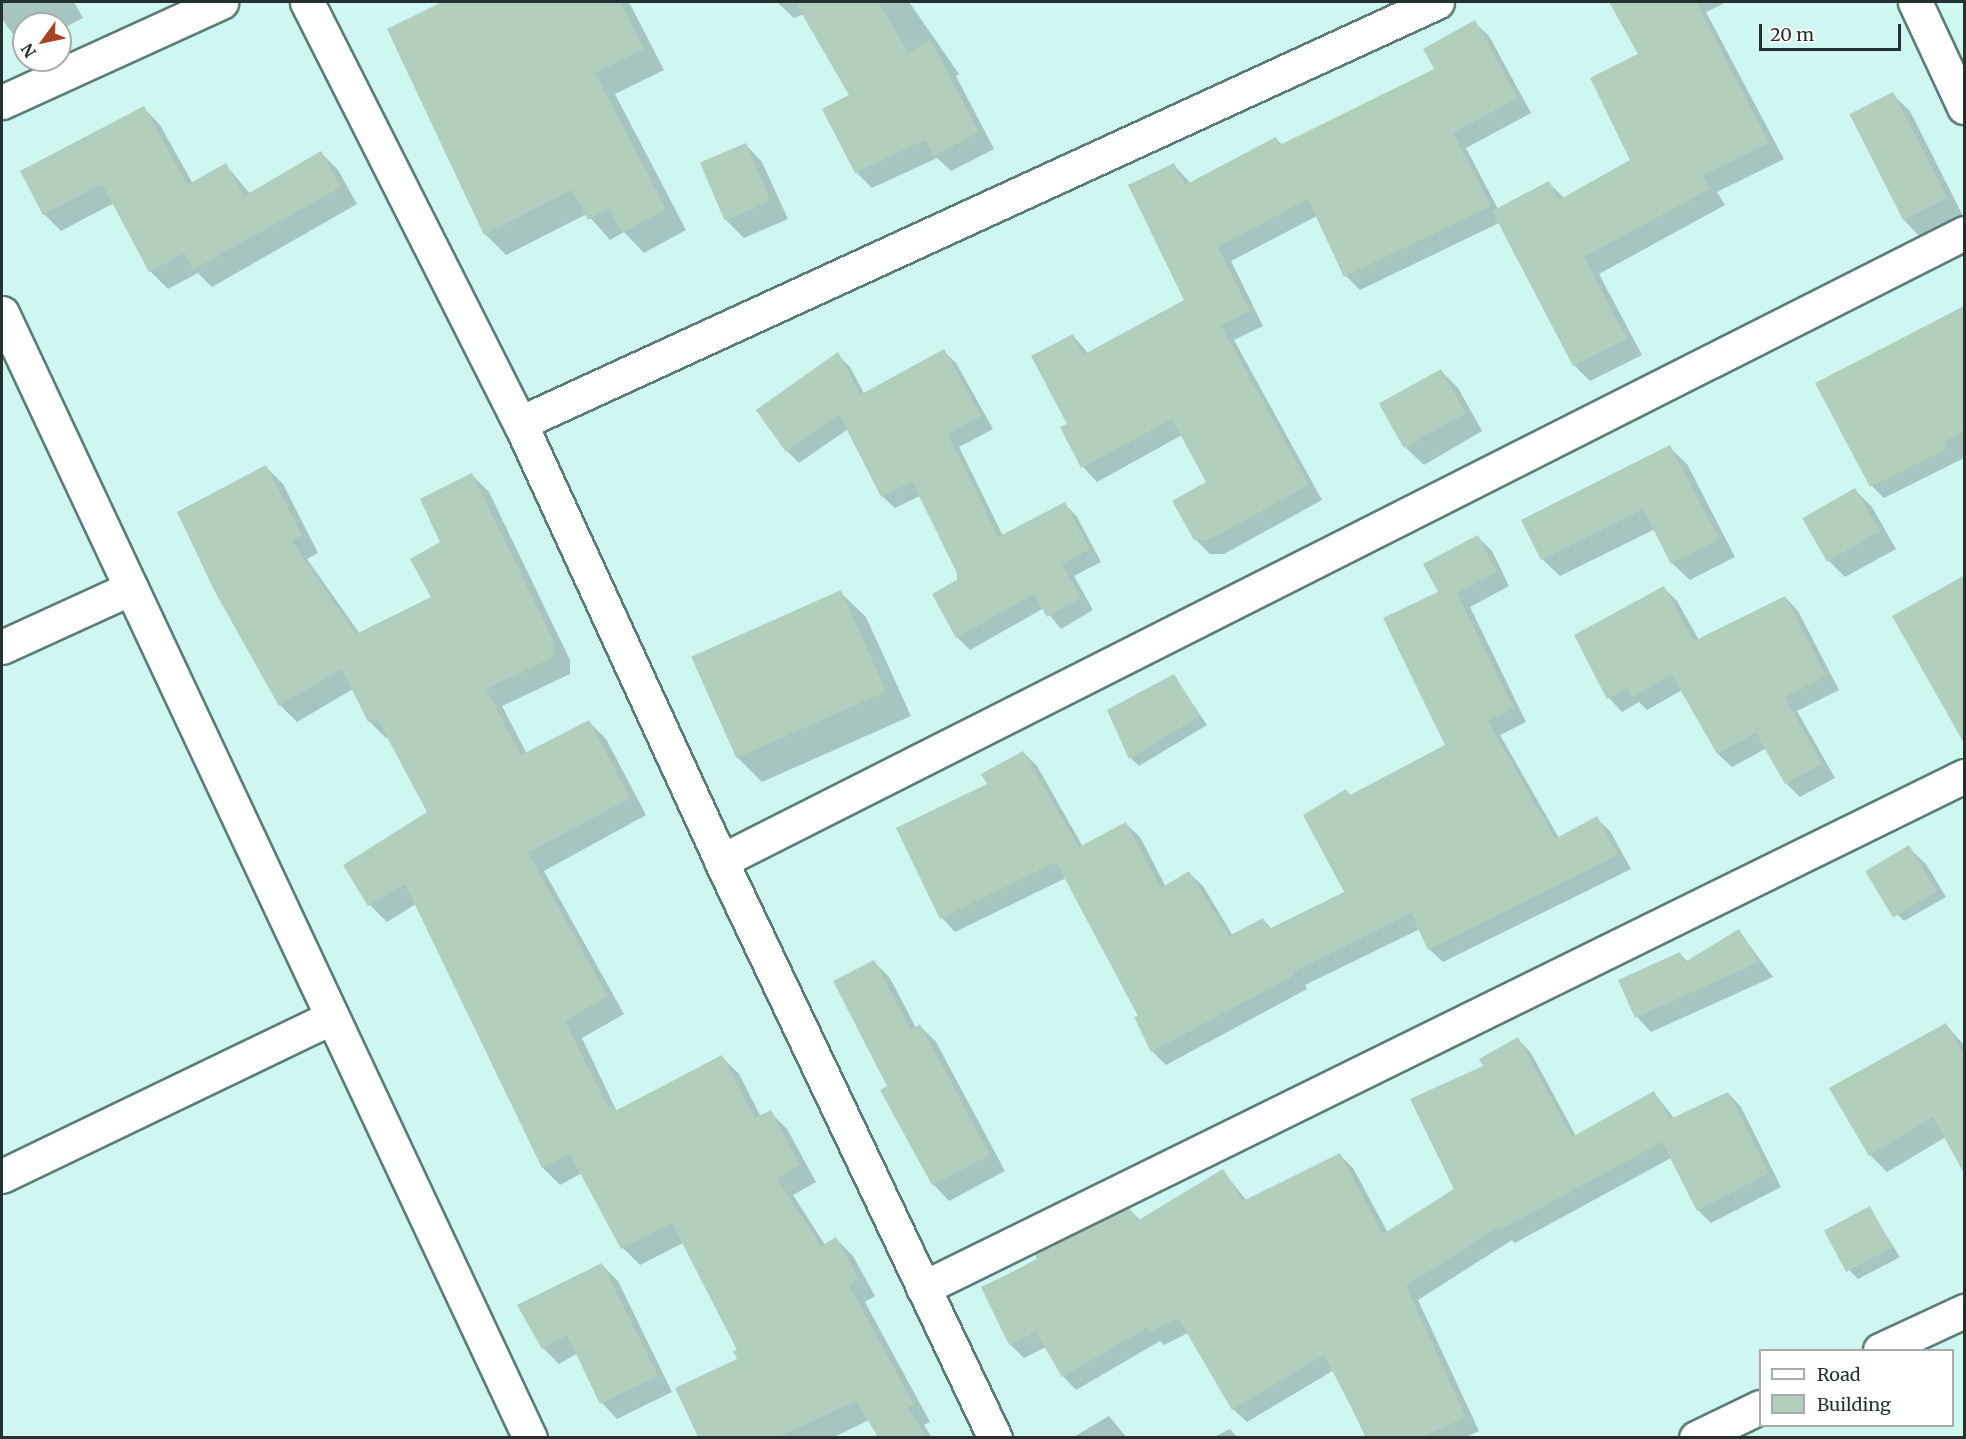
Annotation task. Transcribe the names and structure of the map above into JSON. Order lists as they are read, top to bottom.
{
  "legend": ["Road", "Building"],
  "scale_bar": "20 m",
  "north": "bottom left"
}
